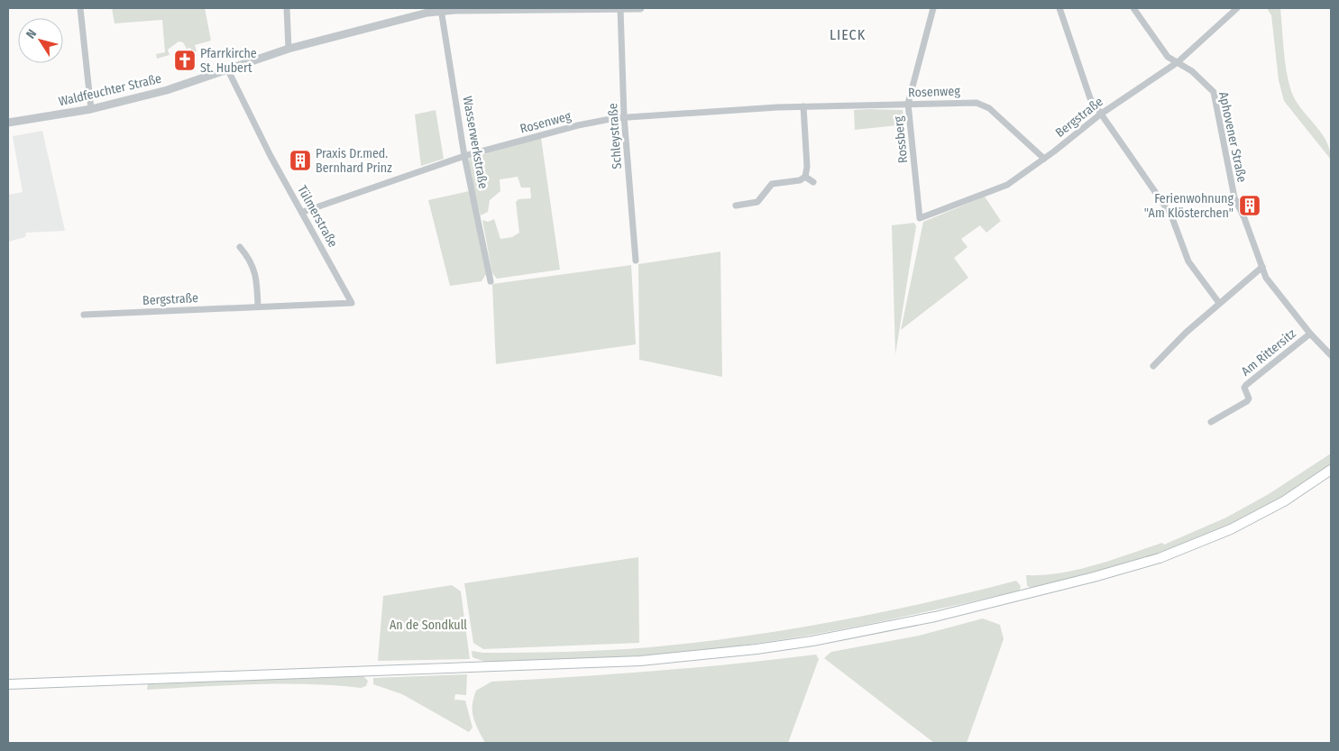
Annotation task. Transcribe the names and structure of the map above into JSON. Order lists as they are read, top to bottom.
{
  "streets": {
    "street": [
      "Waldfeuchter Straße",
      "Rosenweg",
      "Bergstraße",
      "Schleystraße",
      "Aphovener Straße",
      "Rossberg",
      "Wasserwerkstraße",
      "Tülmerstraße",
      "Am Rittersitz"
    ]
  },
  "crossings": [
    ["Waldfeuchter Straße", "Schleystraße"],
    ["Waldfeuchter Straße", "Wasserwerkstraße"],
    ["Waldfeuchter Straße", "Tülmerstraße"],
    ["Rosenweg", "Bergstraße"],
    ["Rosenweg", "Schleystraße"],
    ["Rosenweg", "Rossberg"],
    ["Rosenweg", "Wasserwerkstraße"],
    ["Rosenweg", "Tülmerstraße"],
    ["Bergstraße", "Aphovener Straße"],
    ["Bergstraße", "Rossberg"],
    ["Bergstraße", "Tülmerstraße"],
    ["Aphovener Straße", "Am Rittersitz"]
  ],
  "districts": ["LIECK"],
  "parks": ["An de Sondkull"],
  "places": {
    "church": ["Pfarrkirche St. Hubert"],
    "building": ["Praxis Dr.med. Bernhard Prinz", "Ferienwohnung \"Am Klösterchen\""]
  },
  "north": "top left"
}
